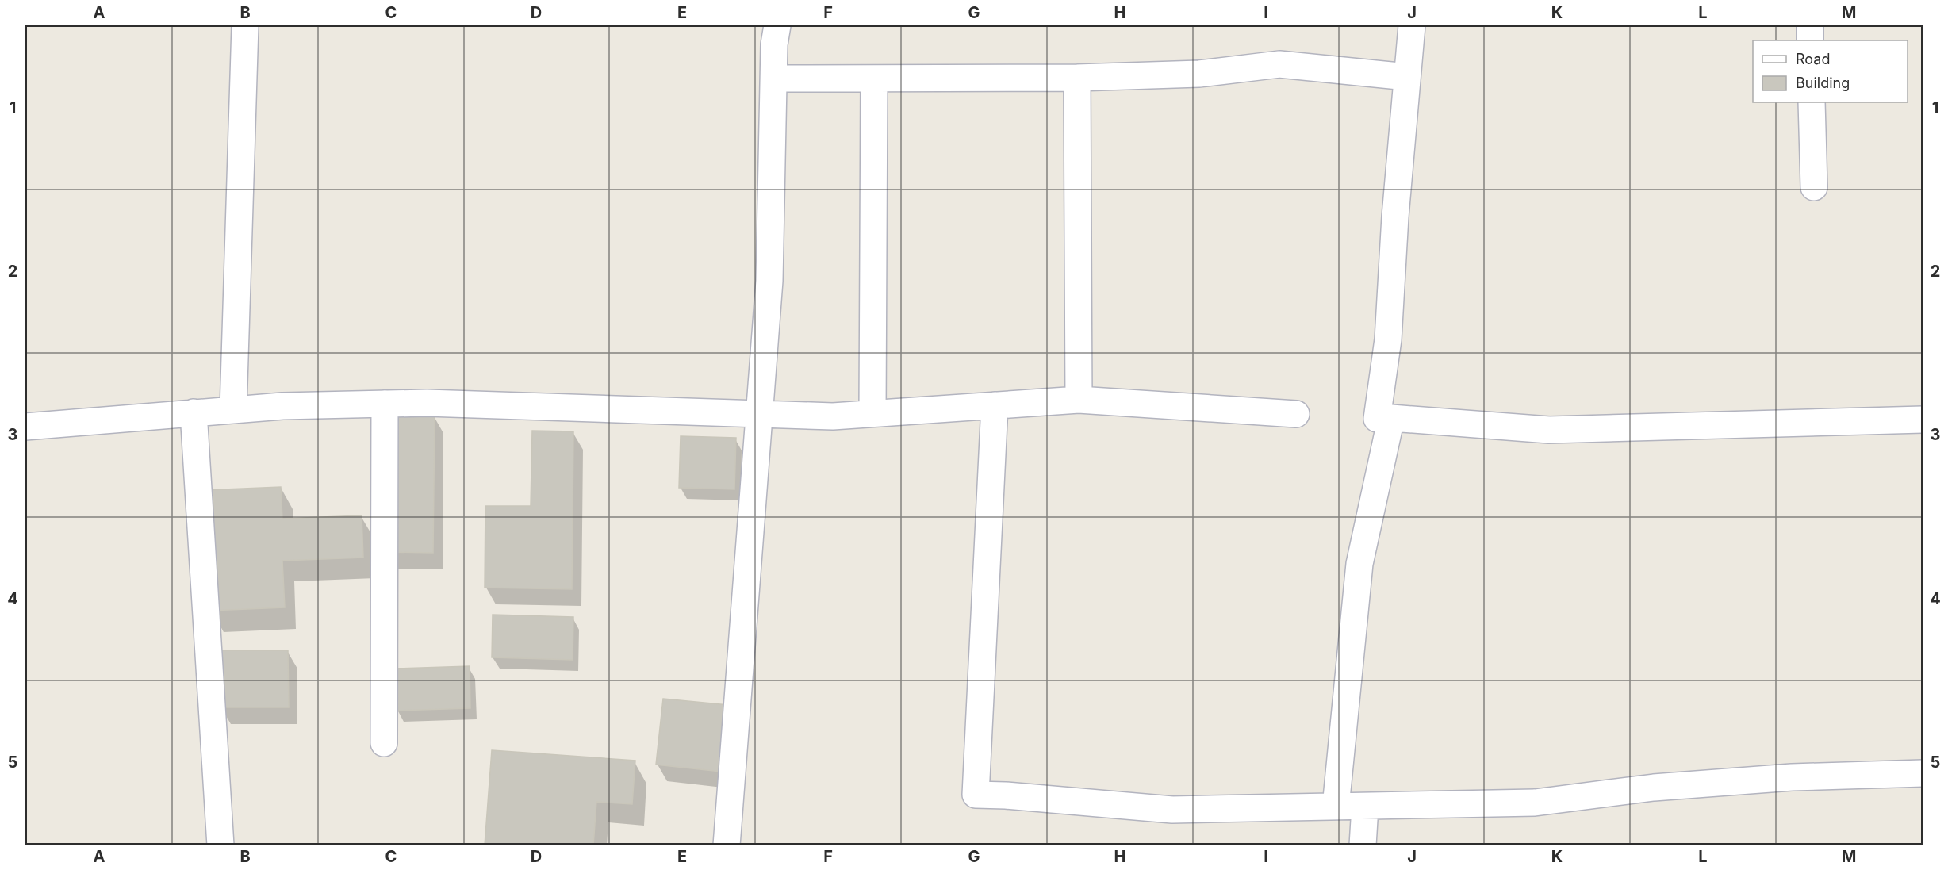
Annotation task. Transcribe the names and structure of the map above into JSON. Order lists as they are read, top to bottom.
{
  "legend": ["Road", "Building"],
  "grid": {
    "columns": [
      "A",
      "B",
      "C",
      "D",
      "E",
      "F",
      "G",
      "H",
      "I",
      "J",
      "K",
      "L",
      "M"
    ],
    "rows": [
      "1",
      "2",
      "3",
      "4",
      "5"
    ]
  }
}
